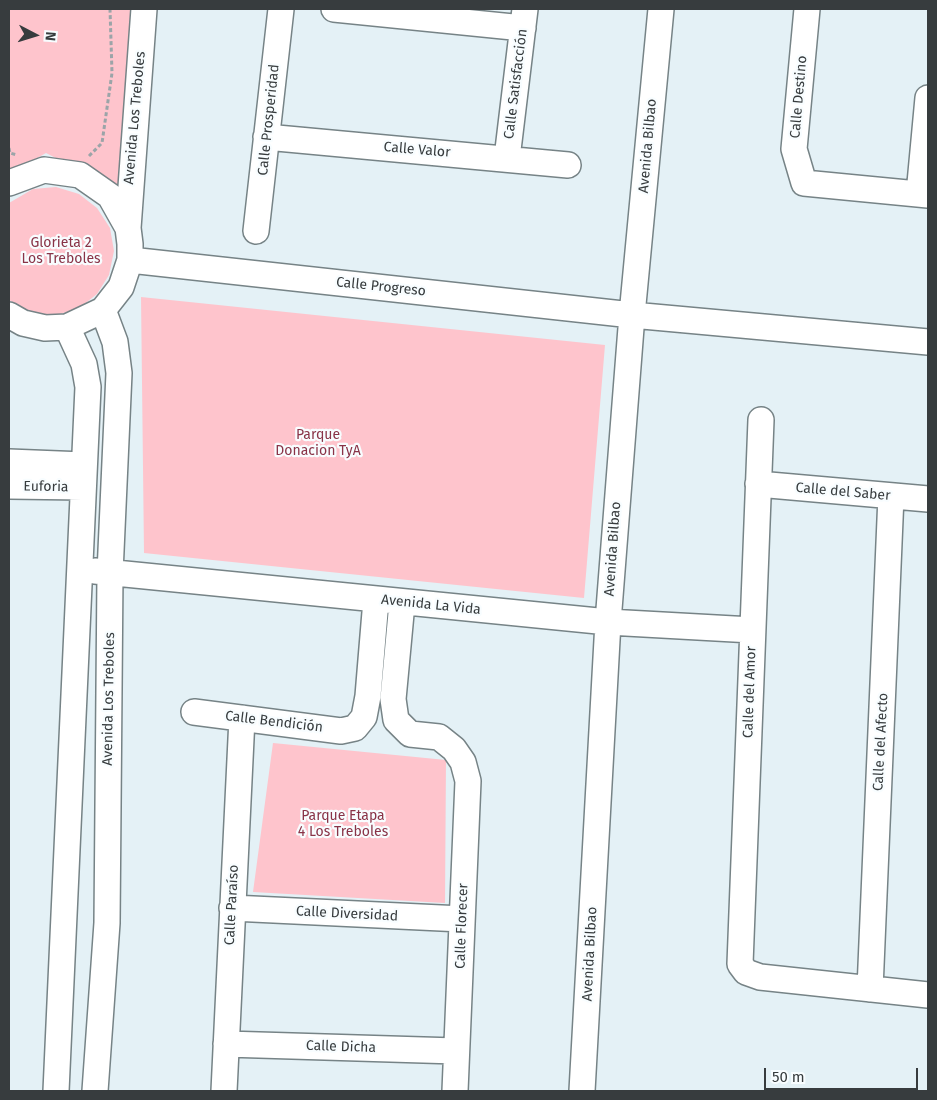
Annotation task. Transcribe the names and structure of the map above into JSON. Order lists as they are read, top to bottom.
{
  "streets": {
    "street": [
      "Calle Satisfacción",
      "Calle Destino",
      "Avenida Los Treboles",
      "Calle Prosperidad",
      "Avenida Bilbao",
      "Calle Valor",
      "Calle Progreso",
      "Euforia",
      "Calle del Saber",
      "Avenida La Vida",
      "Calle del Amor",
      "Calle Bendición",
      "Calle del Afecto",
      "Calle Paraíso",
      "Calle Diversidad",
      "Calle Florecer",
      "Calle Dicha"
    ]
  },
  "crossings": [
    ["Calle Satisfacción", "Calle Valor"],
    ["Avenida Los Treboles", "Calle Progreso"],
    ["Avenida Los Treboles", "Avenida La Vida"],
    ["Calle Prosperidad", "Calle Valor"],
    ["Avenida Bilbao", "Calle Progreso"],
    ["Avenida Bilbao", "Avenida La Vida"],
    ["Calle del Saber", "Calle del Amor"],
    ["Calle del Saber", "Calle del Afecto"],
    ["Avenida La Vida", "Calle del Amor"],
    ["Avenida La Vida", "Calle Bendición"],
    ["Avenida La Vida", "Calle Florecer"],
    ["Calle del Amor", "Calle del Afecto"],
    ["Calle Bendición", "Calle Paraíso"],
    ["Calle Paraíso", "Calle Diversidad"],
    ["Calle Paraíso", "Calle Dicha"],
    ["Calle Diversidad", "Calle Florecer"],
    ["Calle Florecer", "Calle Dicha"]
  ],
  "parks": ["Glorieta 2 Los Treboles", "Parque Donacion TyA", "Parque Etapa 4 Los Treboles"],
  "scale_bar": "50 m",
  "north": "right"
}
